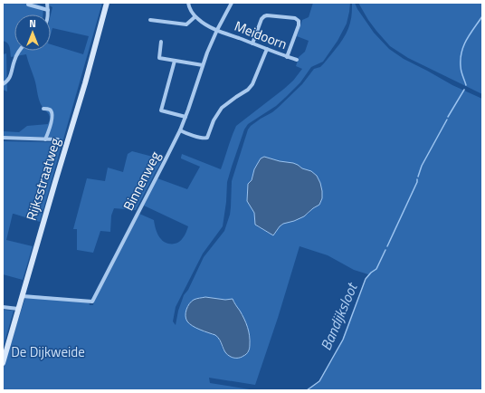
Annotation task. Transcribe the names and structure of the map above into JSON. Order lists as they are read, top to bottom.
{
  "streets": {
    "main road": ["Rijksstraatweg"],
    "street": ["Meidoorn", "Binnenweg"]
  },
  "crossings": [
    ["Meidoorn", "Binnenweg"],
    ["Rijksstraatweg", "Binnenweg"]
  ],
  "water": ["Bandijksloot"],
  "parks": ["De Dijkweide"],
  "north": "top"
}
